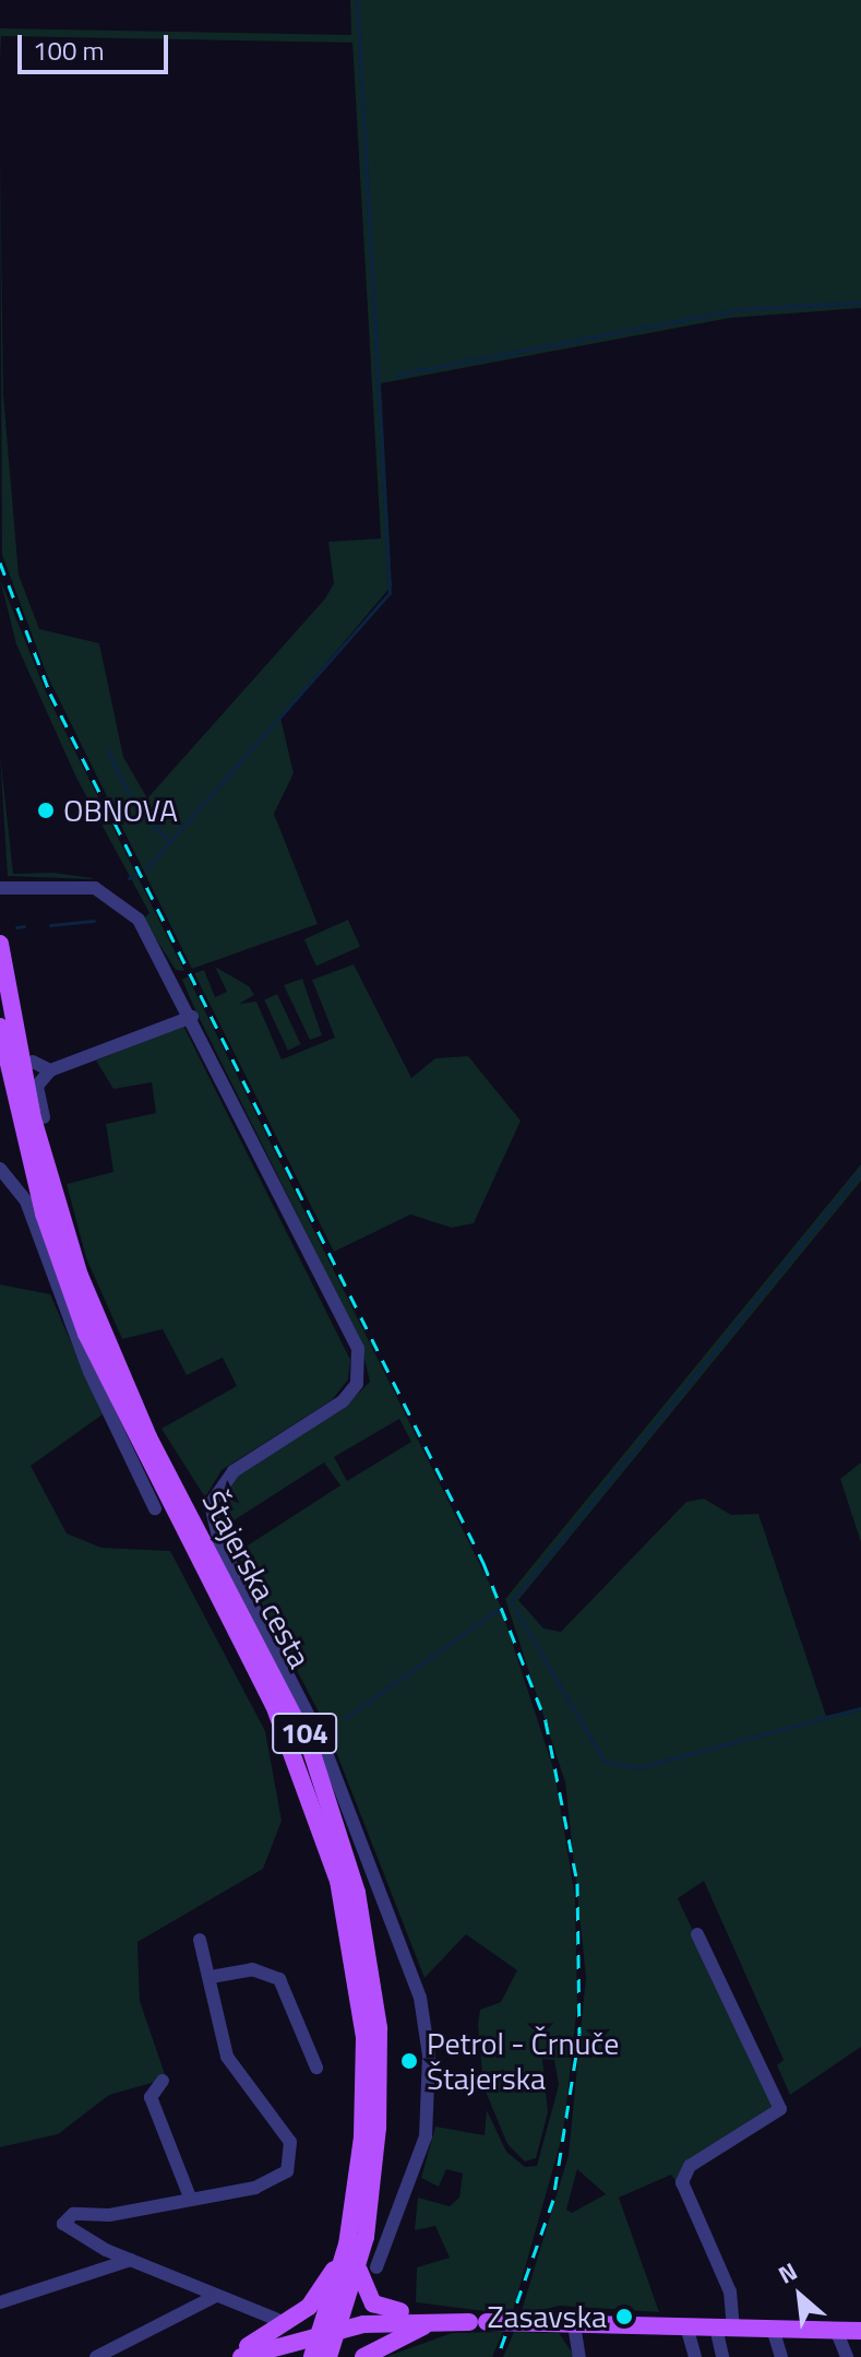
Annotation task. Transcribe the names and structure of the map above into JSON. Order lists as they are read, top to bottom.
{
  "streets": {
    "main road": ["Štajerska cesta", "104"]
  },
  "places": ["OBNOVA", "Petrol - Črnuče Štajerska", "Zasavska"],
  "scale_bar": "100 m",
  "north": "top left"
}
